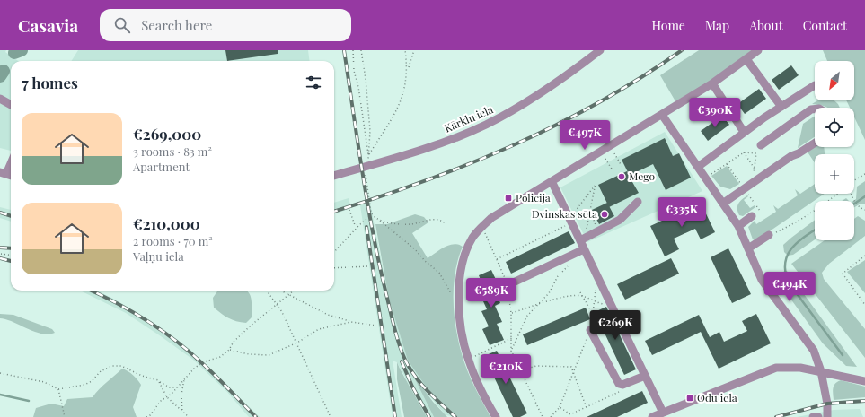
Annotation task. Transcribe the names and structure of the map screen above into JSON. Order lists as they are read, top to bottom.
{
  "streets": {
    "street": ["Kārklu iela"]
  },
  "places": {
    "other": ["Mego", "Dvinskas sēta"],
    "transit": ["Policija", "Odu iela"]
  },
  "north": "bottom left",
  "page": {
    "header": "Casavia",
    "search": "Search here",
    "nav": [
      "Home",
      "Map",
      "About",
      "Contact"
    ],
    "map_buttons": ["+", "−"],
    "heading": "7 homes",
    "price": [
      "€390K",
      "€497K",
      "€335K",
      "€494K",
      "€589K",
      "€269K",
      "€210K"
    ],
    "list": [
      {
        "name": "€269,000",
        "note": "3 rooms · 83 m² · Apartment"
      },
      {
        "name": "€210,000",
        "note": "2 rooms · 70 m² · Vaļņu iela"
      }
    ]
  }
}
